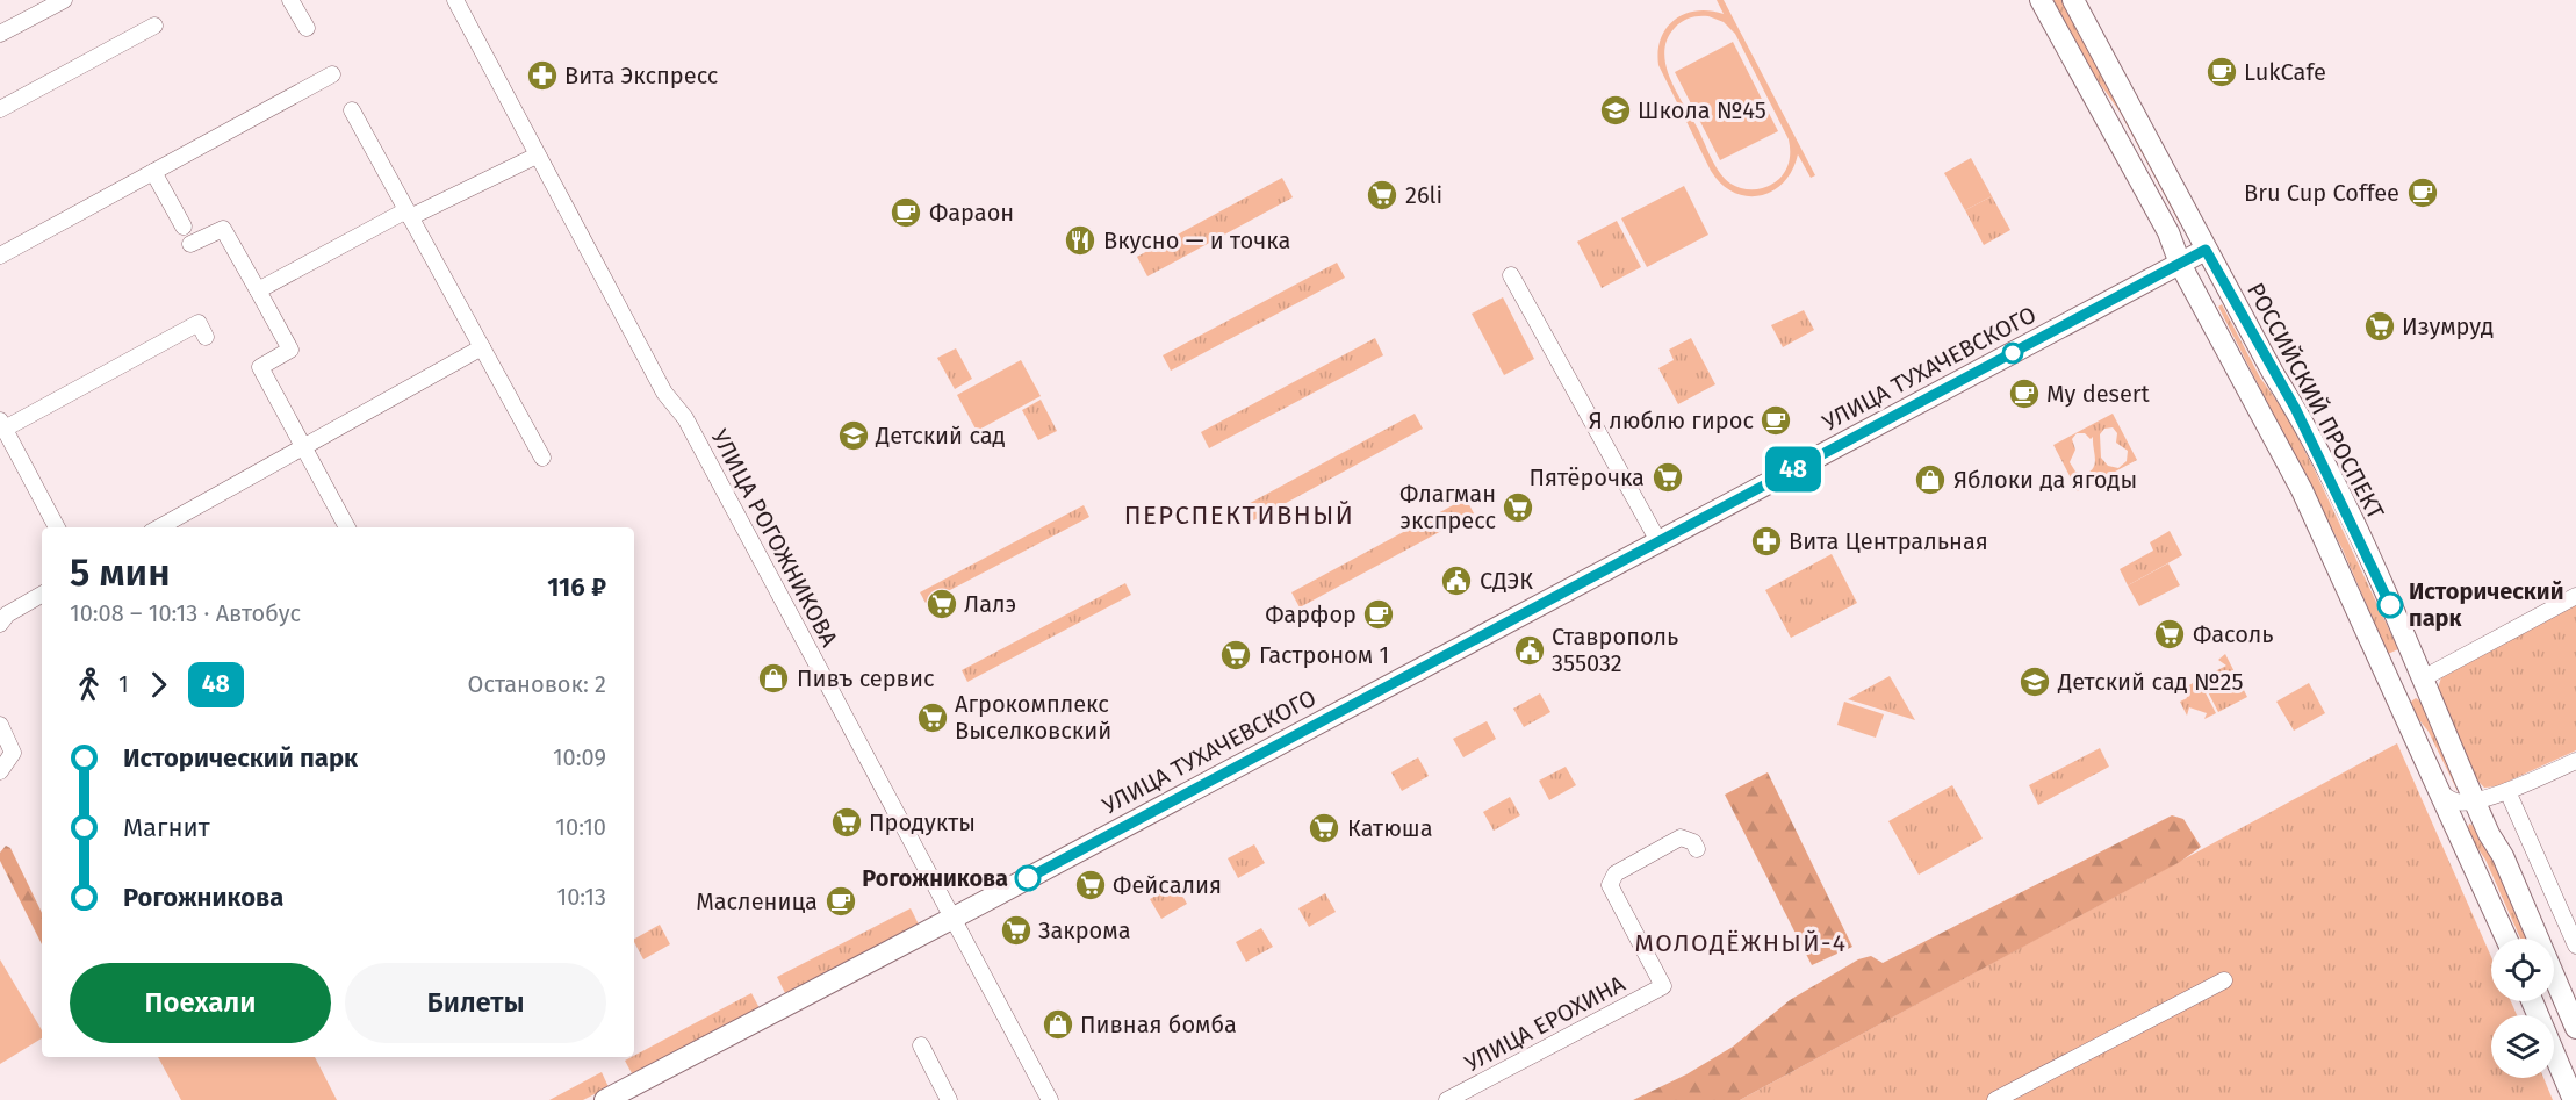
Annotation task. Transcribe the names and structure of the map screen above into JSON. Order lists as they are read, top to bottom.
{
  "streets": {
    "main road": ["УЛИЦА ТУХАЧЕВСКОГО", "РОССИЙСКИЙ ПРОСПЕКТ"],
    "street": ["УЛИЦА РОГОЖНИКОВА", "УЛИЦА ЕРОХИНА"]
  },
  "crossings": [
    ["УЛИЦА ТУХАЧЕВСКОГО", "РОССИЙСКИЙ ПРОСПЕКТ"],
    ["УЛИЦА ТУХАЧЕВСКОГО", "УЛИЦА РОГОЖНИКОВА"]
  ],
  "districts": ["ПЕРСПЕКТИВНЫЙ", "МОЛОДЁЖНЫЙ-4"],
  "places": {
    "cafe": [
      "LukCafe",
      "Bru Cup Coffee",
      "Фараон",
      "My desert",
      "Я люблю гирос",
      "Фарфор",
      "Масленица"
    ],
    "pharmacy": ["Вита Экспресс", "Вита Центральная"],
    "school or university": ["Школа №45", "Детский сад", "Детский сад №25"],
    "supermarket": [
      "26li",
      "Изумруд",
      "Пятёрочка",
      "Флагман экспресс",
      "Лалэ",
      "Фасоль",
      "Гастроном 1",
      "Агрокомплекс Выселковский",
      "Продукты",
      "Катюша",
      "Фейсалия",
      "Закрома"
    ],
    "restaurant": ["Вкусно — и точка"],
    "shop": ["Яблоки да ягоды", "Пивъ сервис", "Пивная бомба"],
    "public building": ["СДЭК", "Ставрополь 355032"],
    "other": ["Исторический парк", "Рогожникова"]
  },
  "lines": ["bus line 48"],
  "page": {
    "on_map": "48",
    "heading": ["5 мин", "10:08 – 10:13 · Автобус", "116 ₽"],
    "legs": ["1", "48", "Остановок: 2"],
    "list": [
      {
        "name": "Исторический парк",
        "value": "10:09"
      },
      {
        "name": "Магнит",
        "value": "10:10"
      },
      {
        "name": "Рогожникова",
        "value": "10:13"
      }
    ],
    "buttons": ["Поехали", "Билеты"]
  }
}
